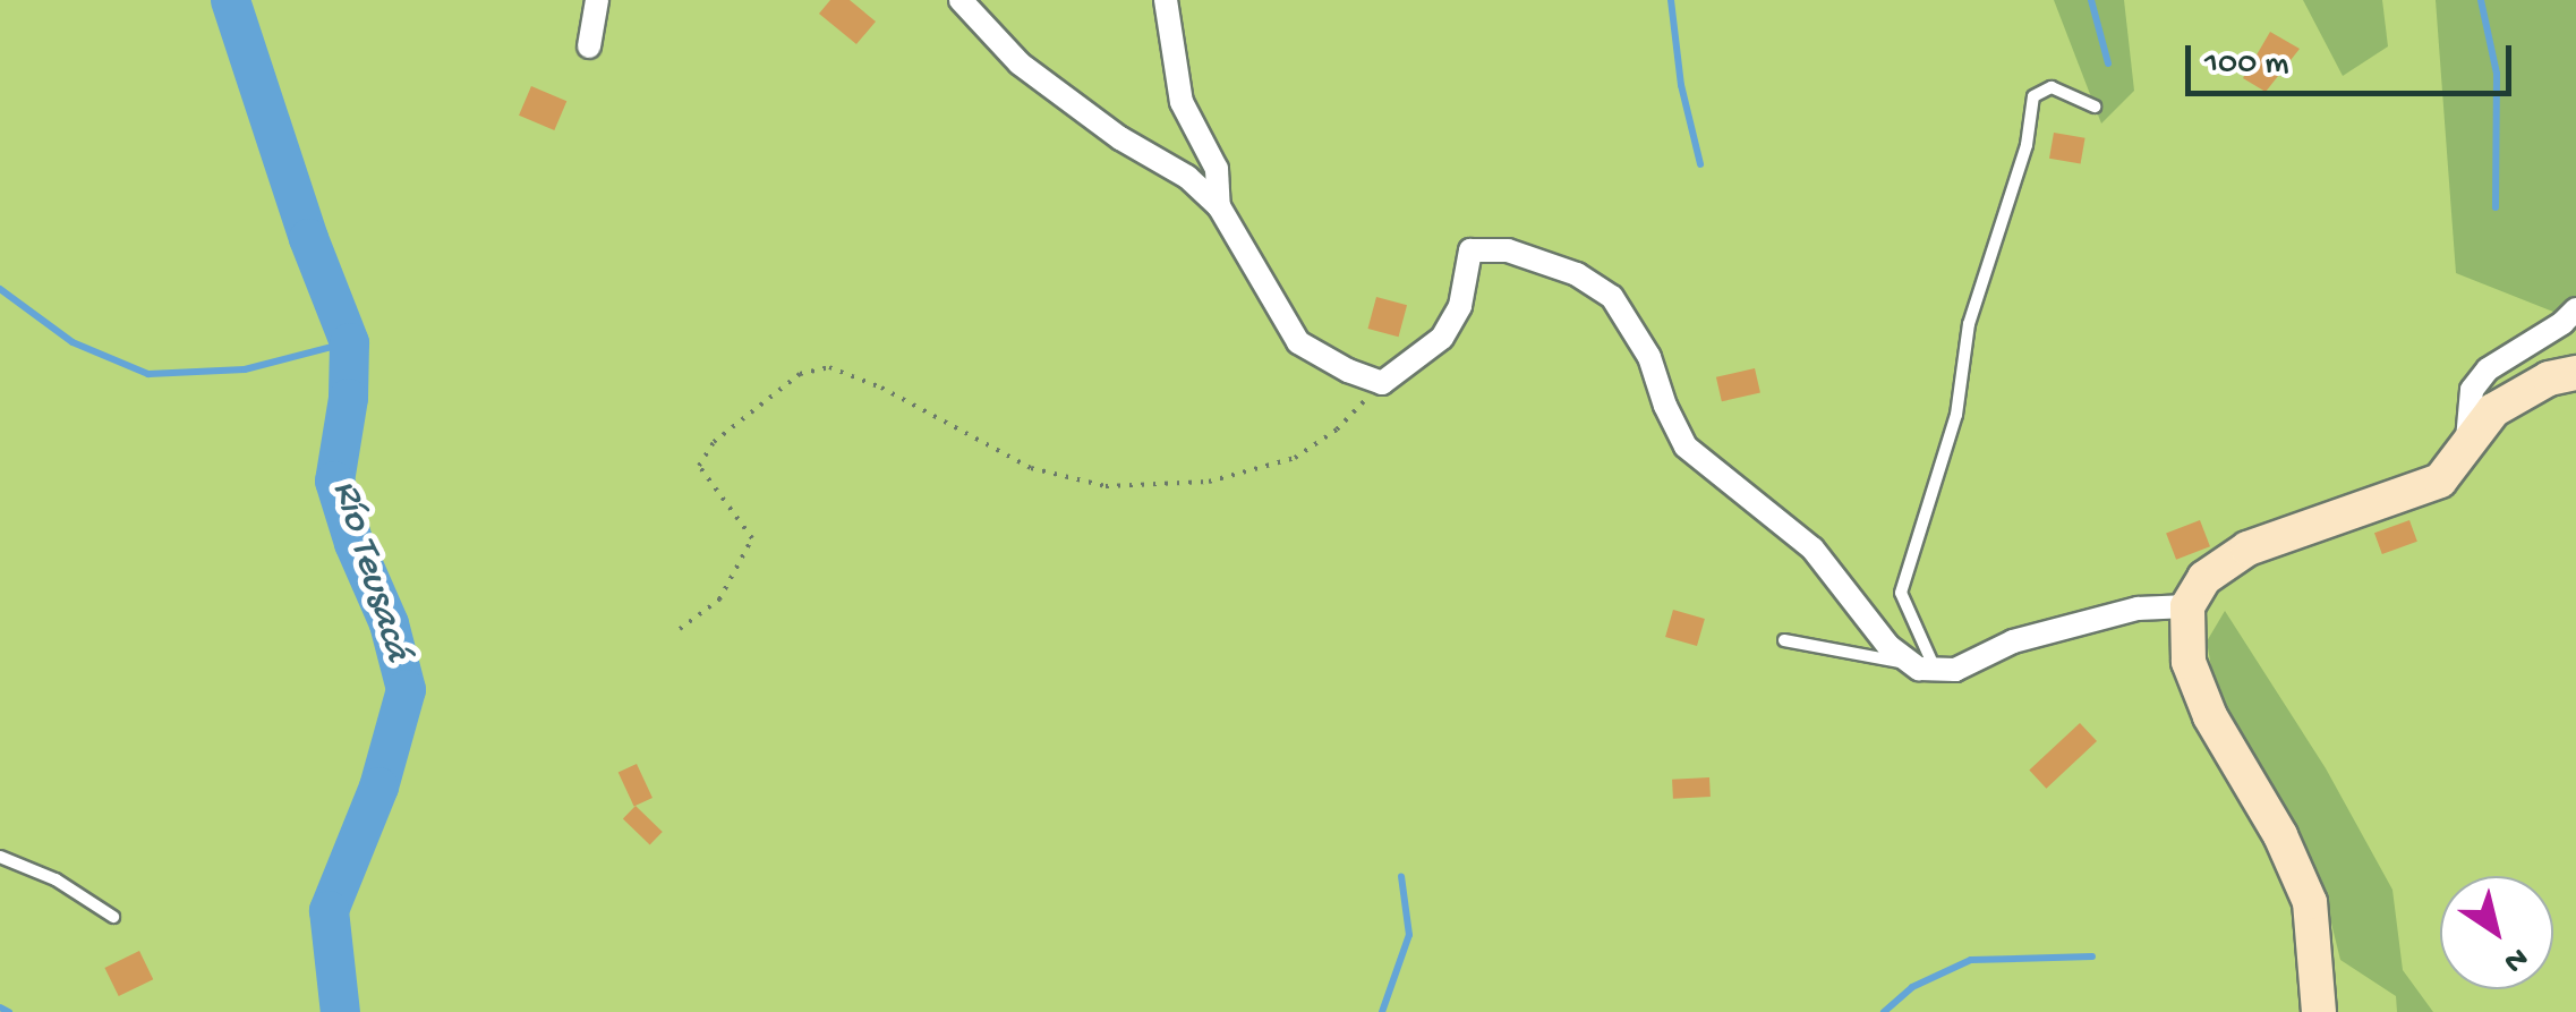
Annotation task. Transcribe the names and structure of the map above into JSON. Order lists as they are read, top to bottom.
{
  "water": ["Río Teusacá"],
  "scale_bar": "100 m",
  "north": "bottom right"
}
